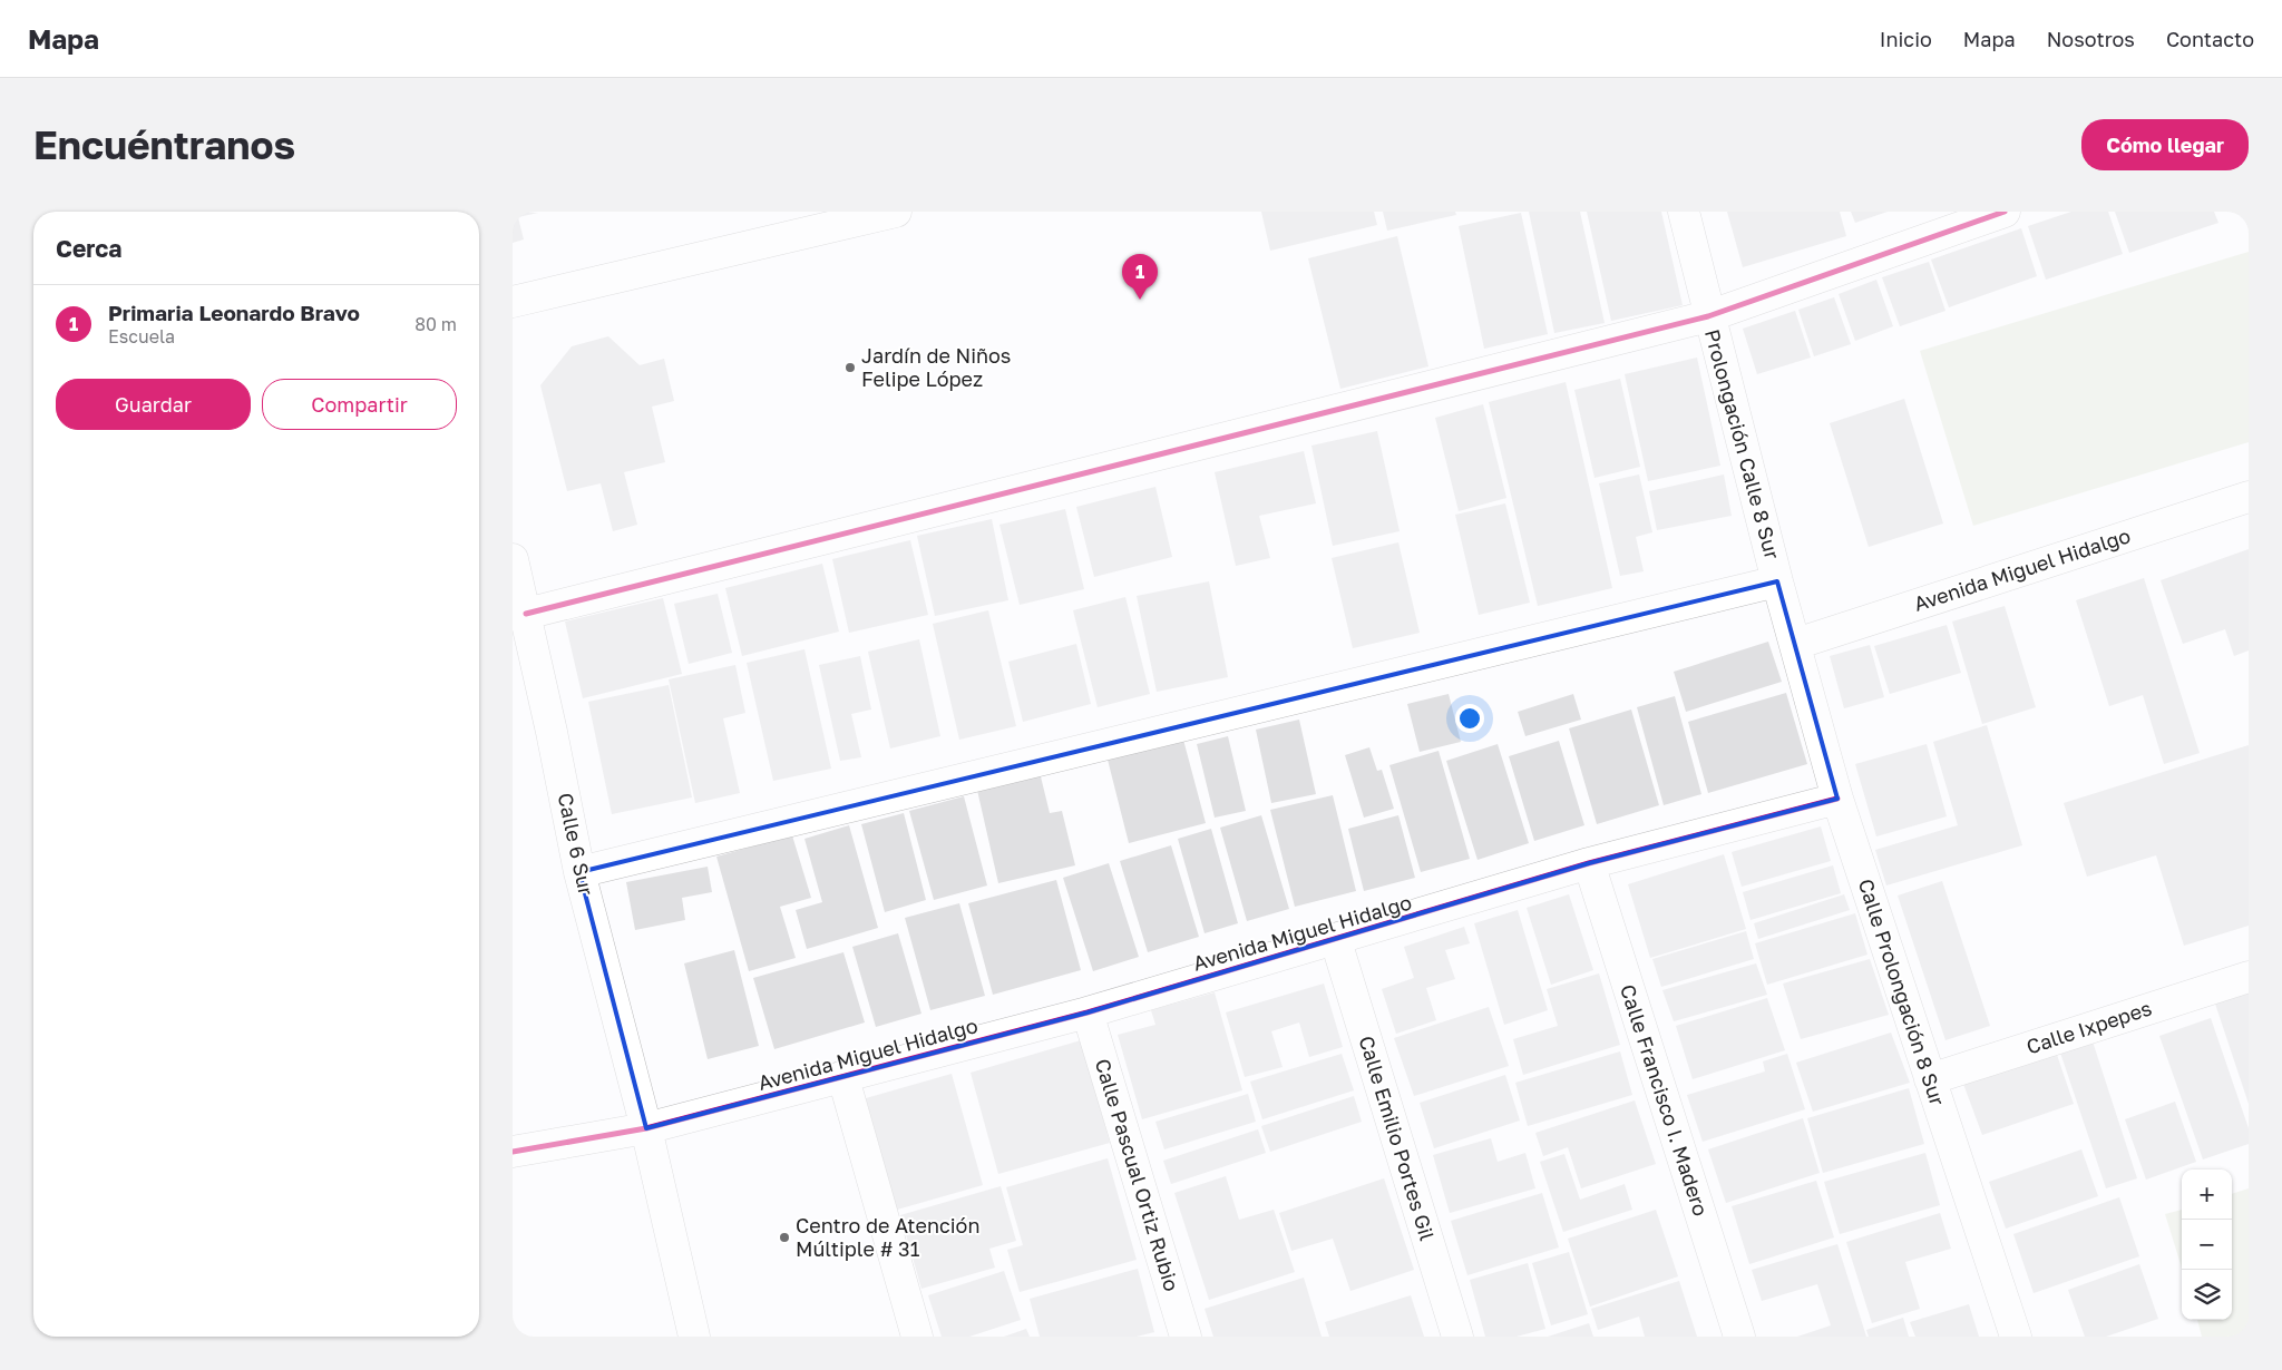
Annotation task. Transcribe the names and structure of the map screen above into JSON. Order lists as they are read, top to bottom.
{
  "streets": {
    "street": [
      "Prolongación Calle 8 Sur",
      "Avenida Miguel Hidalgo",
      "Calle 6 Sur",
      "Calle Prolongación 8 Sur",
      "Calle Ixpepes",
      "Calle Francisco I. Madero",
      "Calle Emilio Portes Gil",
      "Calle Pascual Ortiz Rubio"
    ]
  },
  "crossings": [
    ["Prolongación Calle 8 Sur", "Avenida Miguel Hidalgo"],
    ["Prolongación Calle 8 Sur", "Calle Prolongación 8 Sur"],
    ["Avenida Miguel Hidalgo", "Calle 6 Sur"],
    ["Avenida Miguel Hidalgo", "Calle Prolongación 8 Sur"],
    ["Avenida Miguel Hidalgo", "Calle Francisco I. Madero"],
    ["Avenida Miguel Hidalgo", "Calle Emilio Portes Gil"],
    ["Avenida Miguel Hidalgo", "Calle Pascual Ortiz Rubio"],
    ["Calle Prolongación 8 Sur", "Calle Ixpepes"]
  ],
  "places": ["Jardín de Niños Felipe López", "Centro de Atención Múltiple # 31"],
  "page": {
    "header": "Mapa",
    "nav": [
      "Inicio",
      "Mapa",
      "Nosotros",
      "Contacto"
    ],
    "buttons": [
      "Cómo llegar",
      ["Guardar", "Compartir"]
    ],
    "title": "Encuéntranos",
    "heading": "Cerca",
    "pins": "1",
    "list": [
      {
        "mark": "1",
        "name": "Primaria Leonardo Bravo",
        "note": "Escuela",
        "value": "80 m"
      }
    ],
    "map_buttons": ["+", "−"]
  }
}
